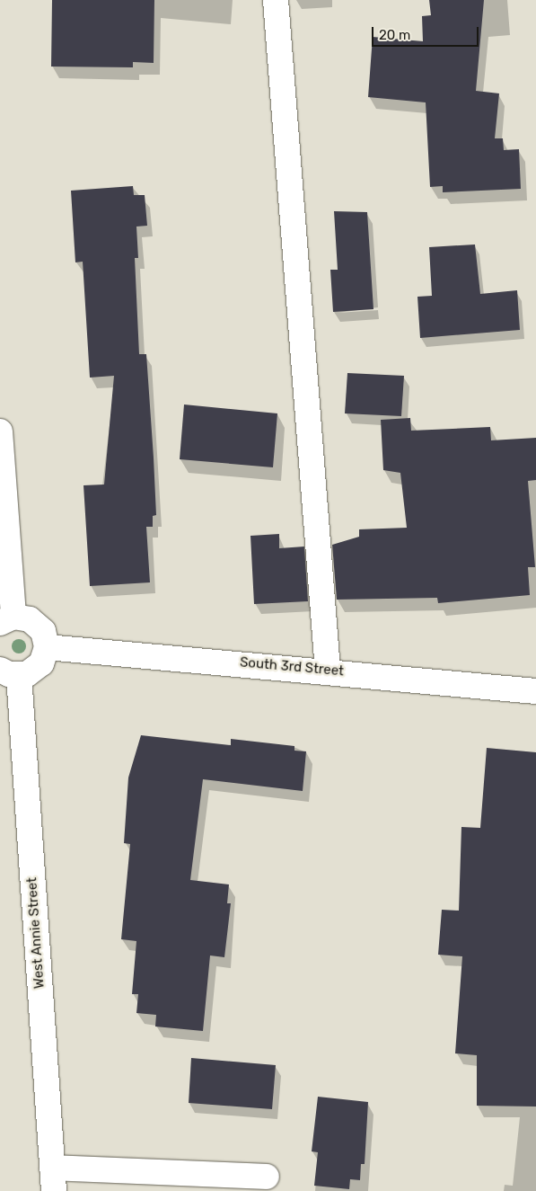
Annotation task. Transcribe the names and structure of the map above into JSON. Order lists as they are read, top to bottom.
{
  "streets": {
    "street": ["South 3rd Street", "West Annie Street"]
  },
  "scale_bar": "20 m"
}
